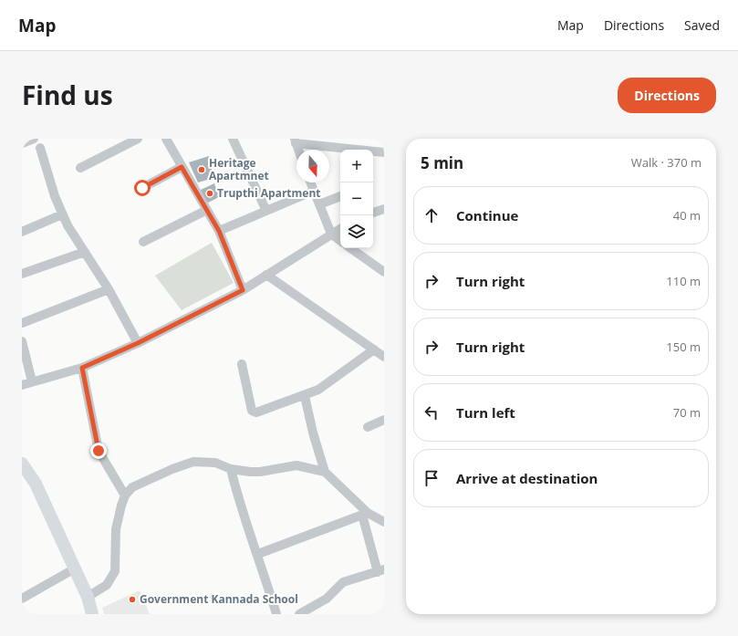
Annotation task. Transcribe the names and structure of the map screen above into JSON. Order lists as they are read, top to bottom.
{
  "places": ["Heritage Apartmnet", "Trupthi Apartment", "Government Kannada School"],
  "north": "bottom",
  "page": {
    "header": "Map",
    "nav": ["Map", "Directions", "Saved"],
    "title": "Find us",
    "buttons": "Directions",
    "heading": ["5 min", "Walk · 370 m"],
    "map_buttons": ["+", "−"],
    "list": [
      ["Continue", "40 m"],
      ["Turn right", "110 m"],
      ["Turn right", "150 m"],
      ["Turn left", "70 m"],
      "Arrive at destination"
    ]
  }
}
